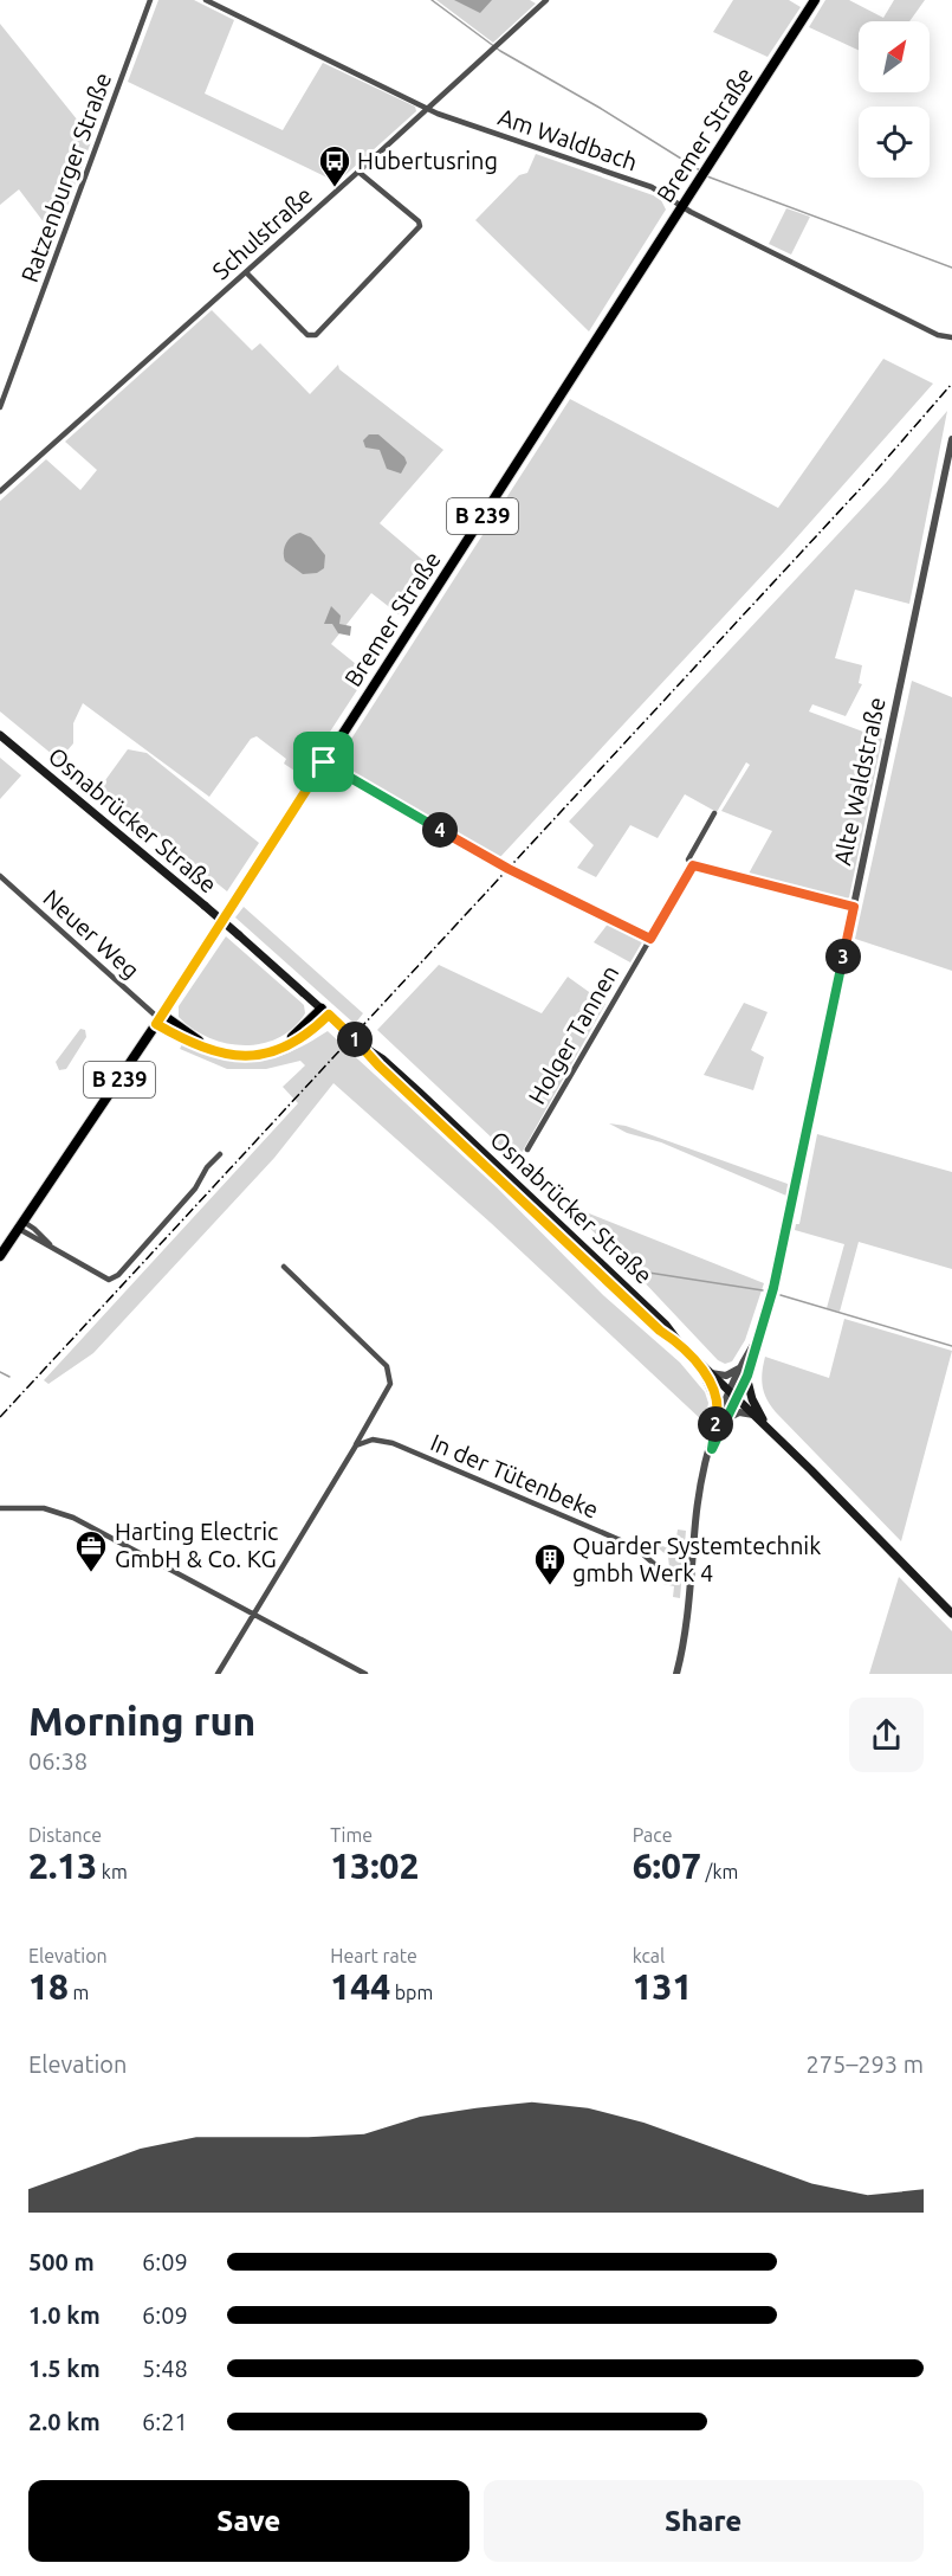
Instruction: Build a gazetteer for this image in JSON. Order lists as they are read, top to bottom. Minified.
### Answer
{"streets":{"main road":["Bremer Straße","B 239","Osnabrücker Straße"],"street":["Am Waldbach","Ratzenburger Straße","Schulstraße","Alte Waldstraße","Neuer Weg","Holger Tannen","In der Tütenbeke"]},"crossings":[["Bremer Straße","Am Waldbach"],["Bremer Straße","Neuer Weg"],["Am Waldbach","Schulstraße"],["Alte Waldstraße","Osnabrücker Straße"]],"places":{"bus stop":["Hubertusring"],"office":["Harting Electric GmbH & Co. KG"],"building":["Quarder Systemtechnik gmbh Werk 4"]},"north":"top right","page":{"pins":["4","3","1","2"],"heading":["Morning run","06:38"],"stats":[["Distance","2.13 km"],["Time","13:02"],["Pace","6:07 /km"],["Elevation","18 m"],["Heart rate","144 bpm"],["kcal","131"]],"chart":["Elevation","275–293 m"],"list":[{"name":"500 m","note":"6:09"},{"name":"1.0 km","note":"6:09"},{"name":"1.5 km","note":"5:48"},{"name":"2.0 km","note":"6:21"}],"buttons":["Save","Share"]}}
